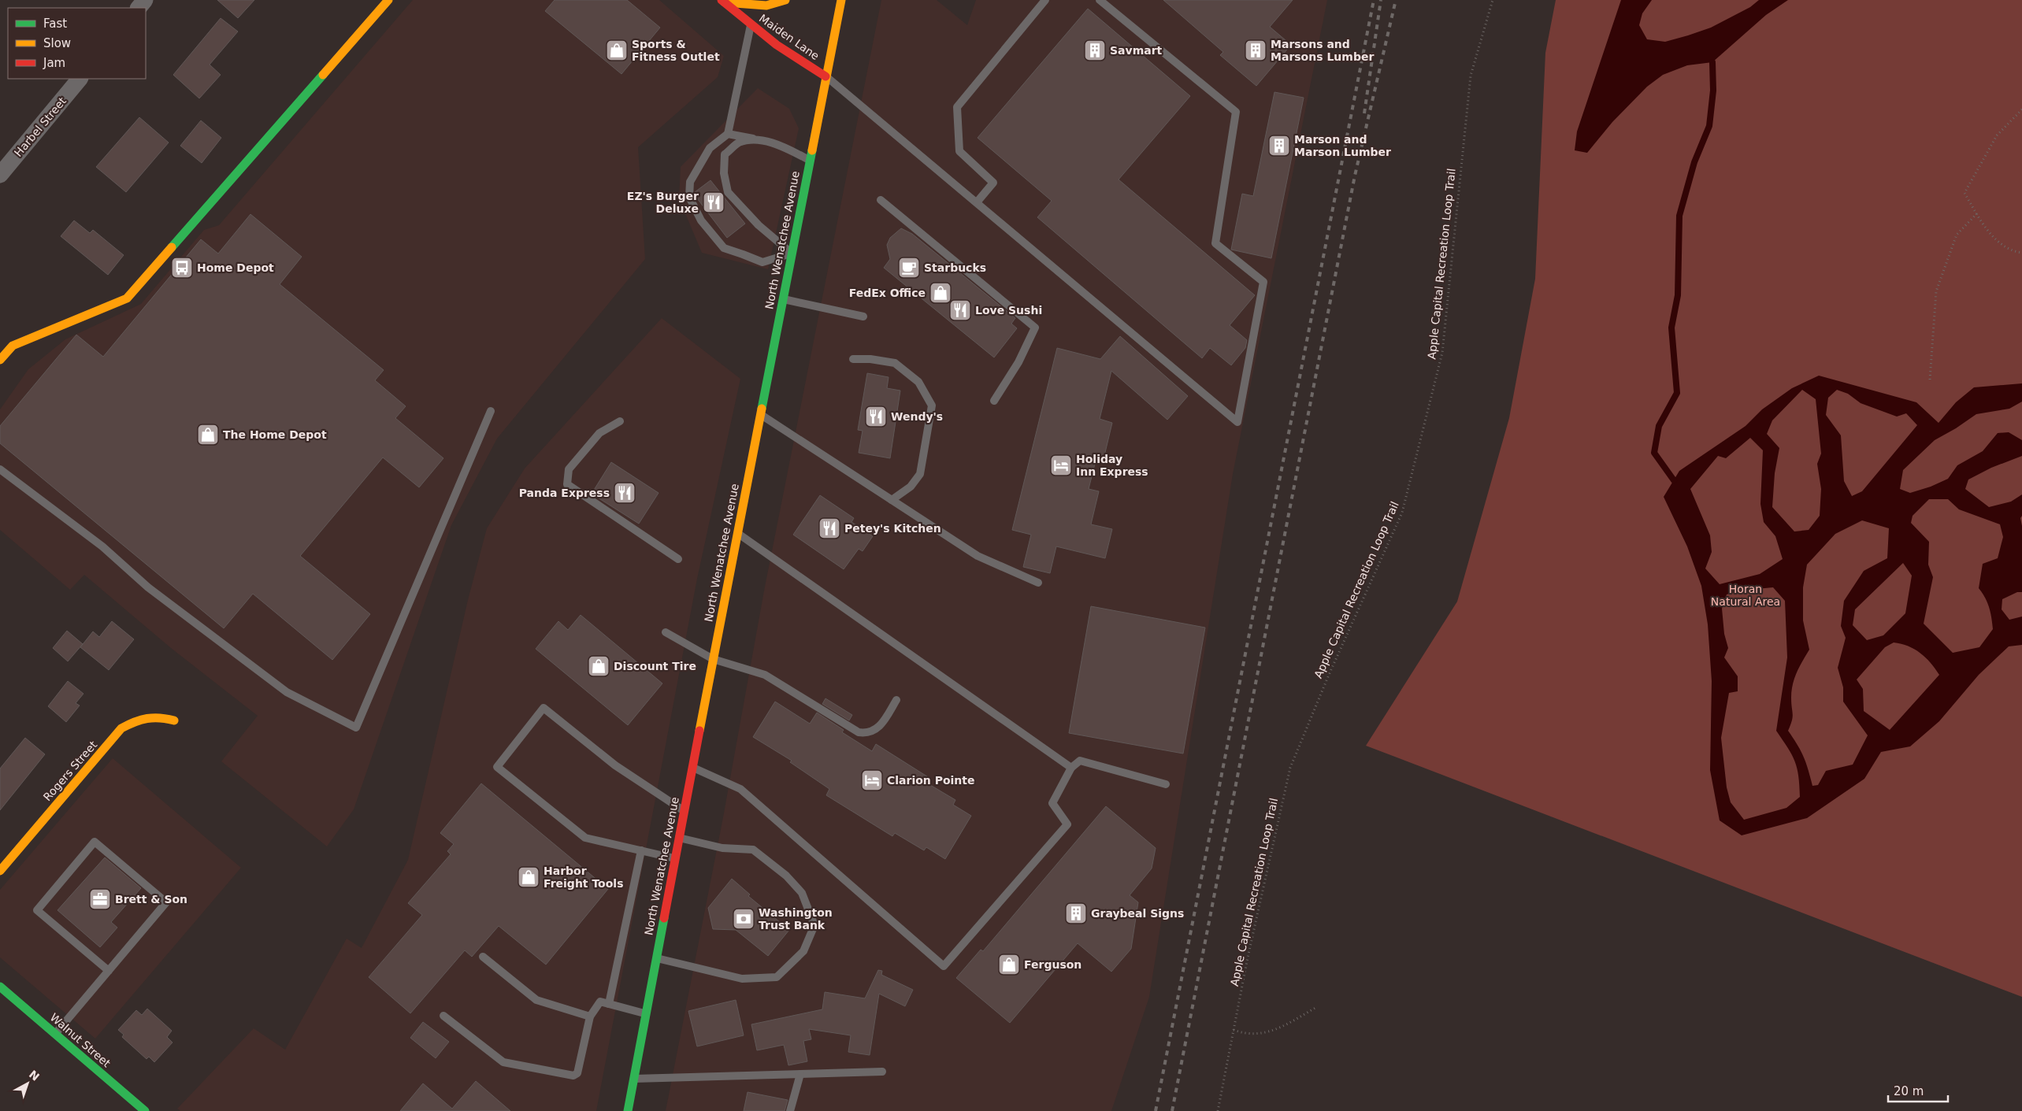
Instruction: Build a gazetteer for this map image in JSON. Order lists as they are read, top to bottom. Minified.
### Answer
{"streets":{"main road":["Maiden Lane","North Wenatchee Avenue","Rogers Street","Walnut Street"],"street":["Harbel Street"],"path":["Apple Capital Recreation Loop Trail"]},"crossings":[["Maiden Lane","North Wenatchee Avenue"]],"parks":["Horan Natural Area"],"places":{"shop":["Sports & Fitness Outlet","FedEx Office","The Home Depot","Discount Tire","Harbor Freight Tools","Ferguson"],"building":["Savmart","Marsons and Marsons Lumber","Marson and Marson Lumber","Graybeal Signs"],"restaurant":["EZ's Burger Deluxe","Love Sushi","Wendy's","Panda Express","Petey's Kitchen"],"bus stop":["Home Depot"],"cafe":["Starbucks"],"hotel":["Holiday Inn Express","Clarion Pointe"],"office":["Brett & Son"],"bank":["Washington Trust Bank"]},"legend":["Fast","Slow","Jam"],"scale_bar":"20 m","north":"top right"}
